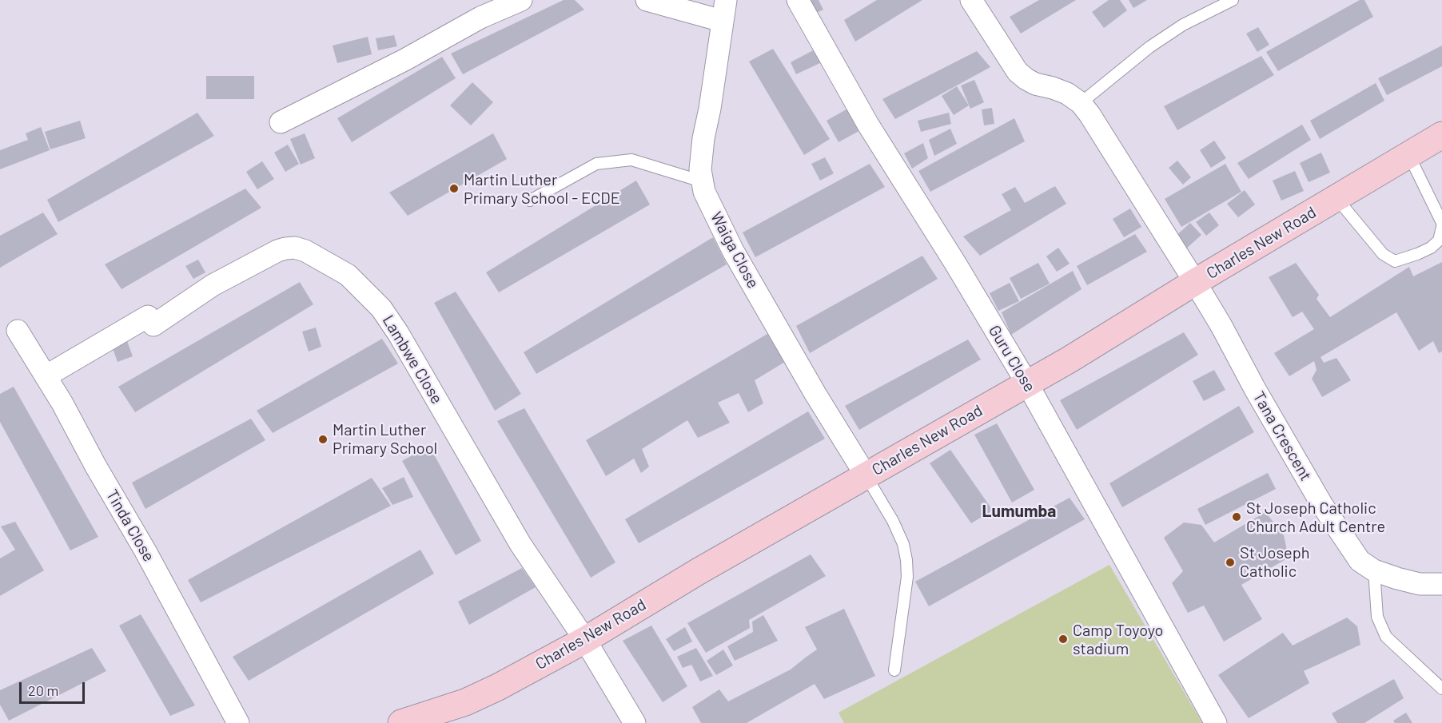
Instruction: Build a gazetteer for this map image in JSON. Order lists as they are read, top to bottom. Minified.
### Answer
{"streets":{"street":["Charles New Road","Waiga Close","Guru Close","Lambwe Close","Tana Crescent","Tinda Close"]},"crossings":[["Charles New Road","Waiga Close"],["Charles New Road","Guru Close"],["Charles New Road","Lambwe Close"],["Charles New Road","Tana Crescent"],["Lambwe Close","Tinda Close"]],"districts":["Lumumba"],"places":["Martin Luther Primary School - ECDE","Martin Luther Primary School","St Joseph Catholic Church Adult Centre","St Joseph Catholic","Camp Toyoyo stadium"],"scale_bar":"20 m"}
